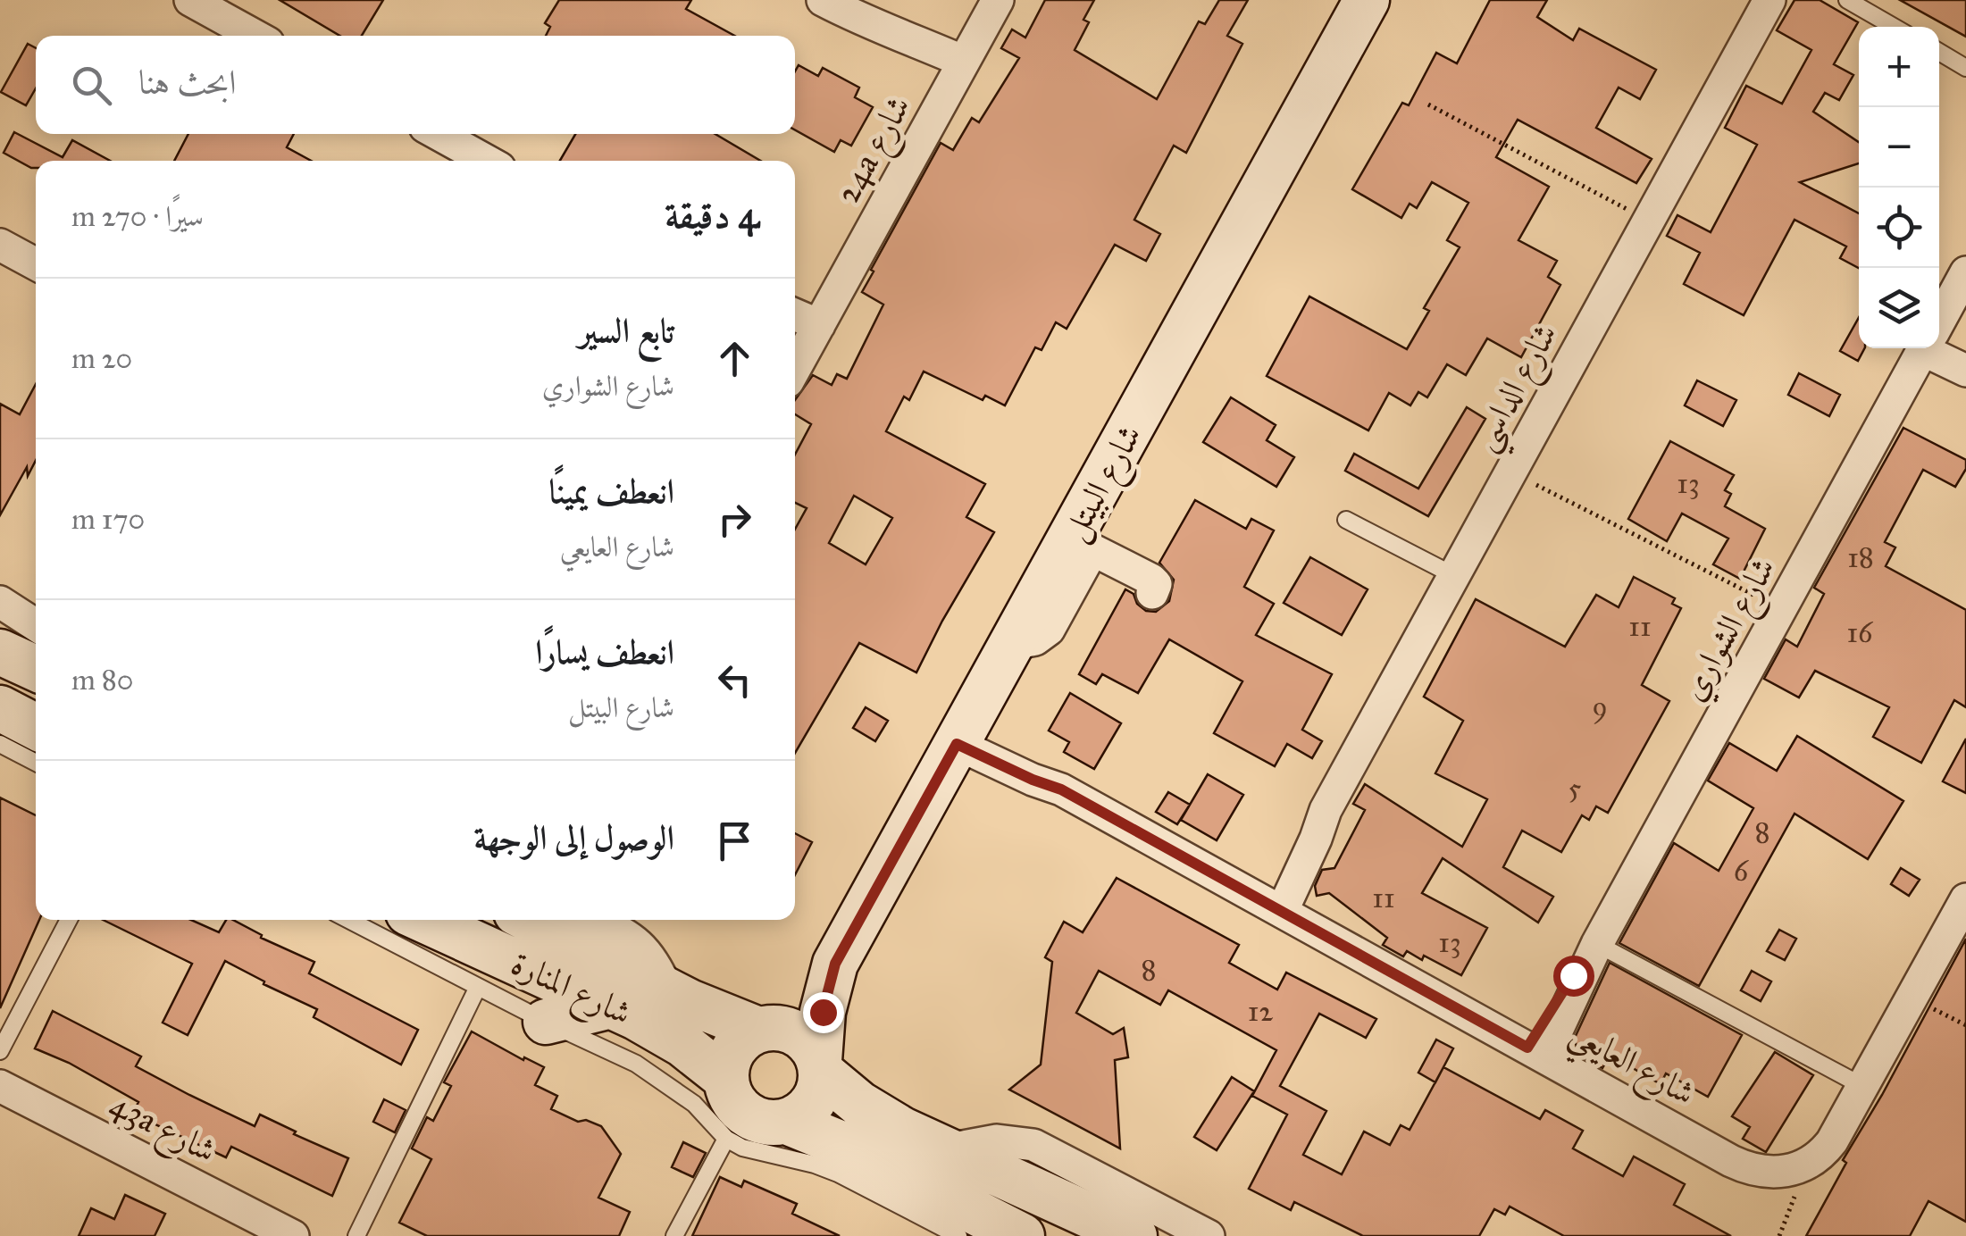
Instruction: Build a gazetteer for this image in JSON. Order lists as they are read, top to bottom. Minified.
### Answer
{"streets":{"main road":["شارع البيتل","شارع المنارة"],"street":["24a شارع","شارع الداسي","شارع الشواري","شارع العايعي","43a شارع"]},"crossings":[["شارع الداسي","شارع العايعي"],["شارع البيتل","شارع المنارة"],["شارع البيتل","شارع العايعي"],["شارع الشواري","شارع العايعي"]],"house_numbers":["13","18","11","16","9","5","8","6","11","13","8","12"],"page":{"map_buttons":["+","−"],"search":"ابحث هنا","heading":["4 دقيقة","سيرًا · 270 m"],"list":[["تابع السير","شارع الشواري","20 m"],["انعطف يمينًا","شارع العايعي","170 m"],["انعطف يسارًا","شارع البيتل","80 m"],"الوصول إلى الوجهة"]}}
